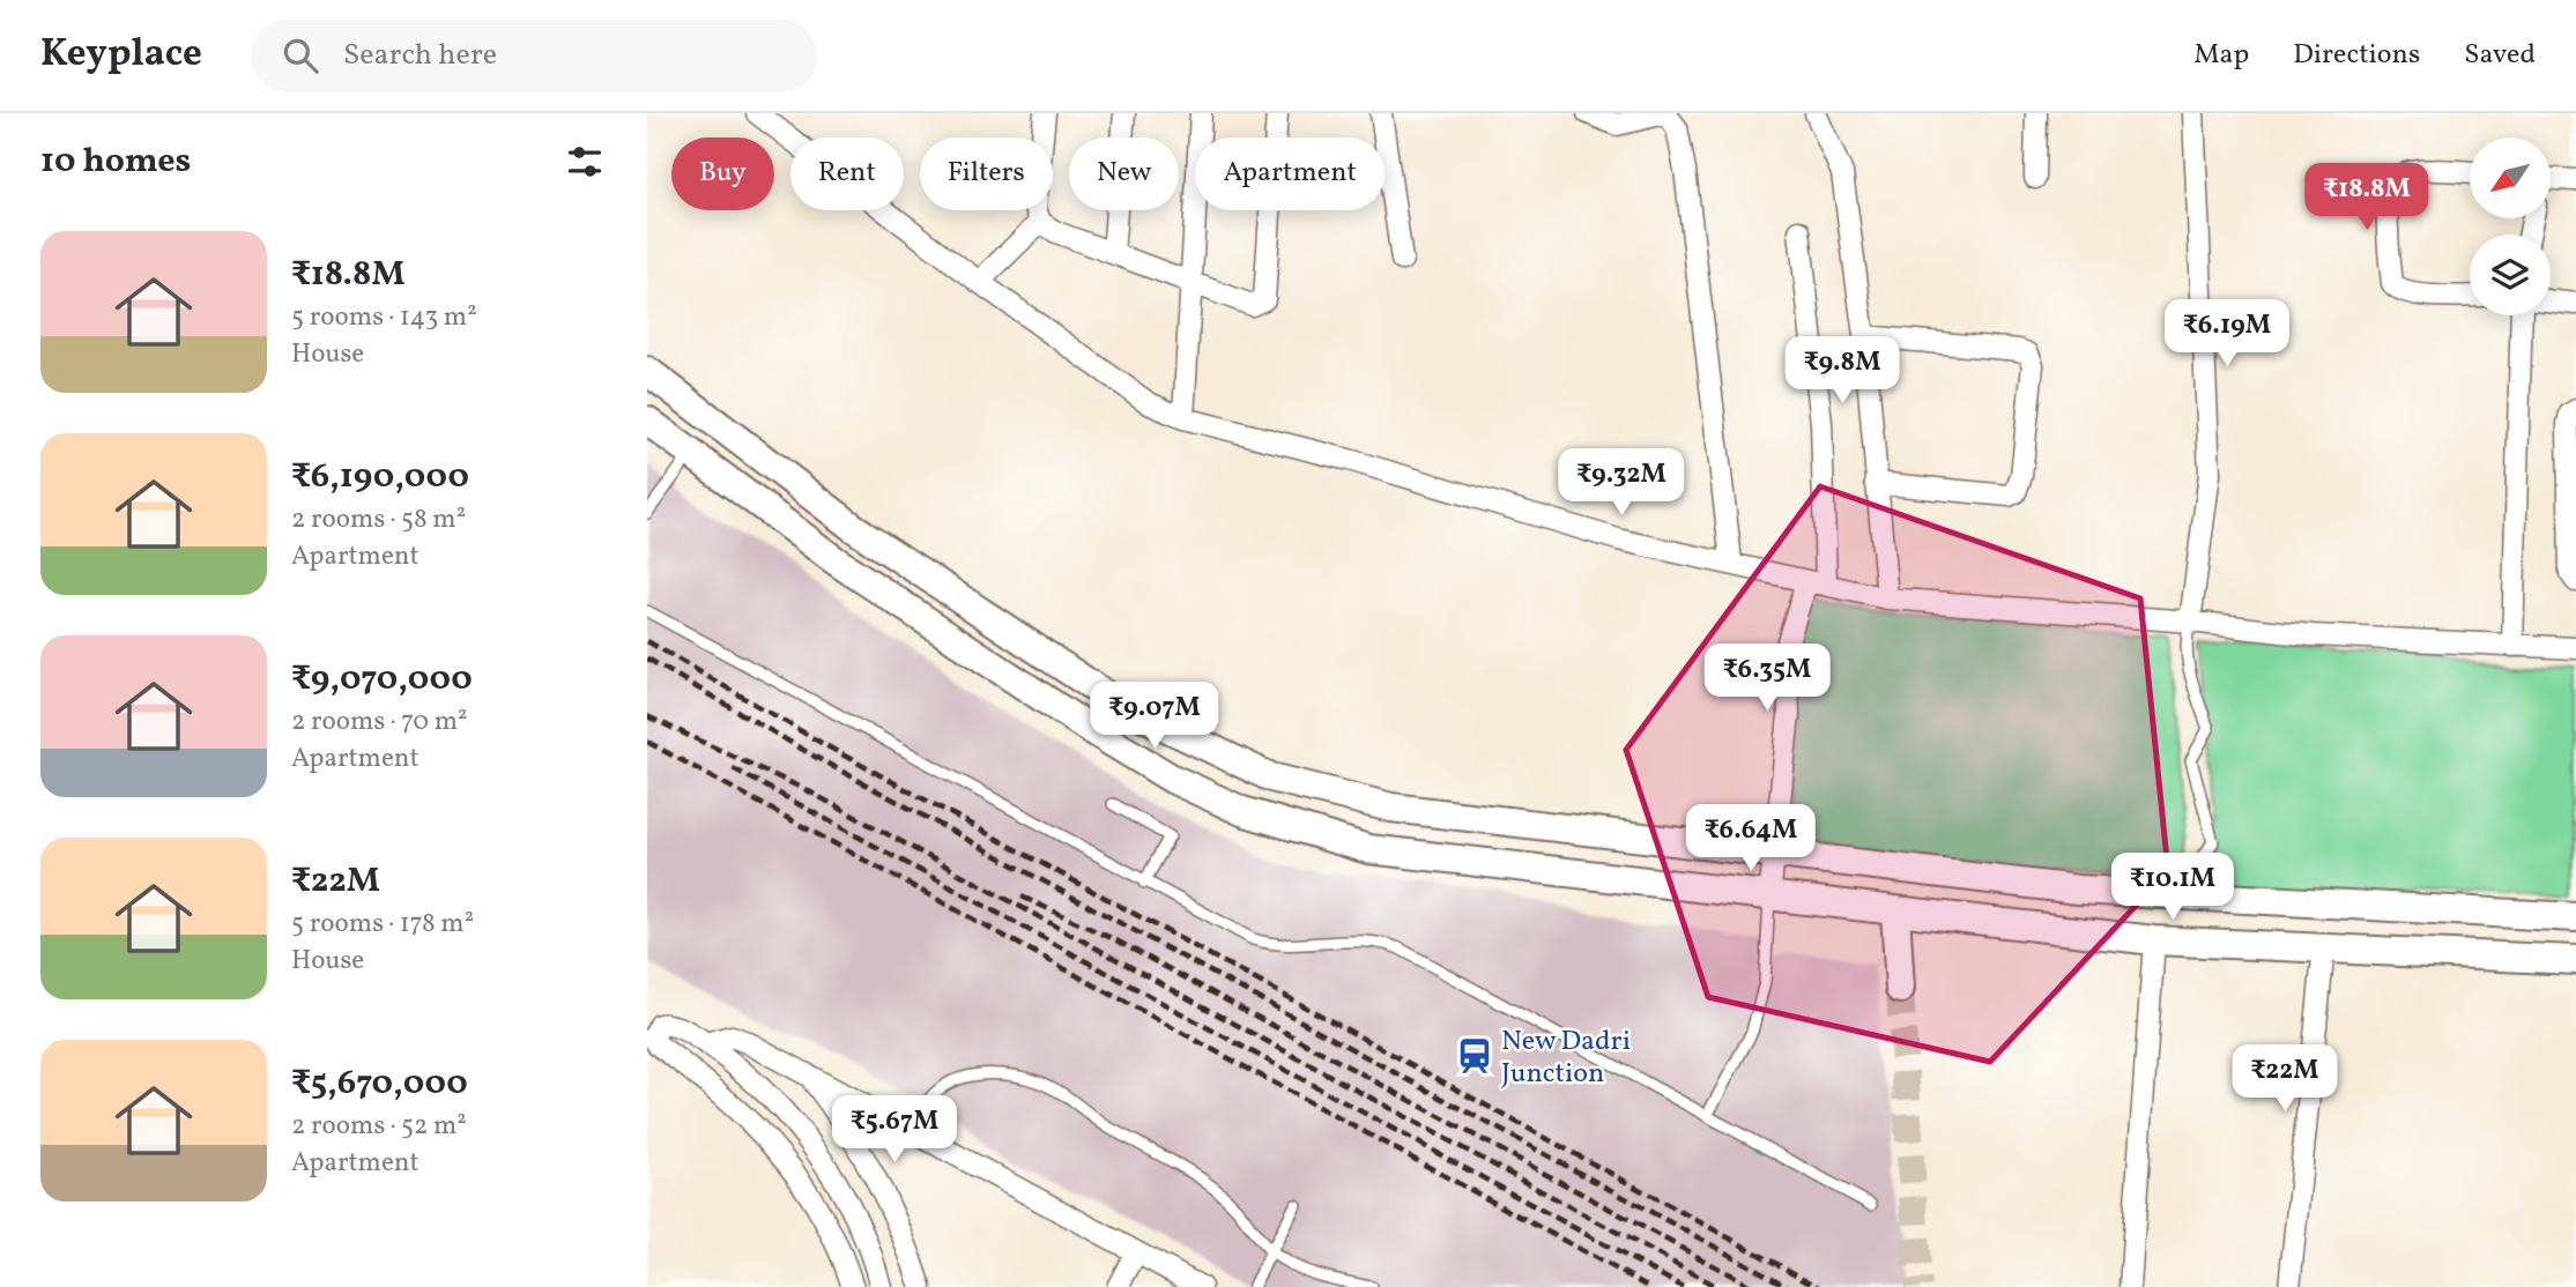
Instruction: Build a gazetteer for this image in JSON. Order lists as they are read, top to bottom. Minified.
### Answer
{"places":{"station":["New Dadri Junction"]},"north":"bottom left","page":{"header":"Keyplace","search":"Search here","nav":["Map","Directions","Saved"],"heading":"10 homes","chip":["Buy","Rent","Filters","New","Apartment"],"price":["₹18.8M","₹6.19M","₹9.8M","₹9.32M","₹6.35M","₹9.07M","₹6.64M","₹10.1M","₹22M","₹5.67M"],"list":[{"name":"₹18.8M","note":"5 rooms · 143 m² · House"},{"name":"₹6,190,000","note":"2 rooms · 58 m² · Apartment"},{"name":"₹9,070,000","note":"2 rooms · 70 m² · Apartment"},{"name":"₹22M","note":"5 rooms · 178 m² · House"},{"name":"₹5,670,000","note":"2 rooms · 52 m² · Apartment"}]}}
